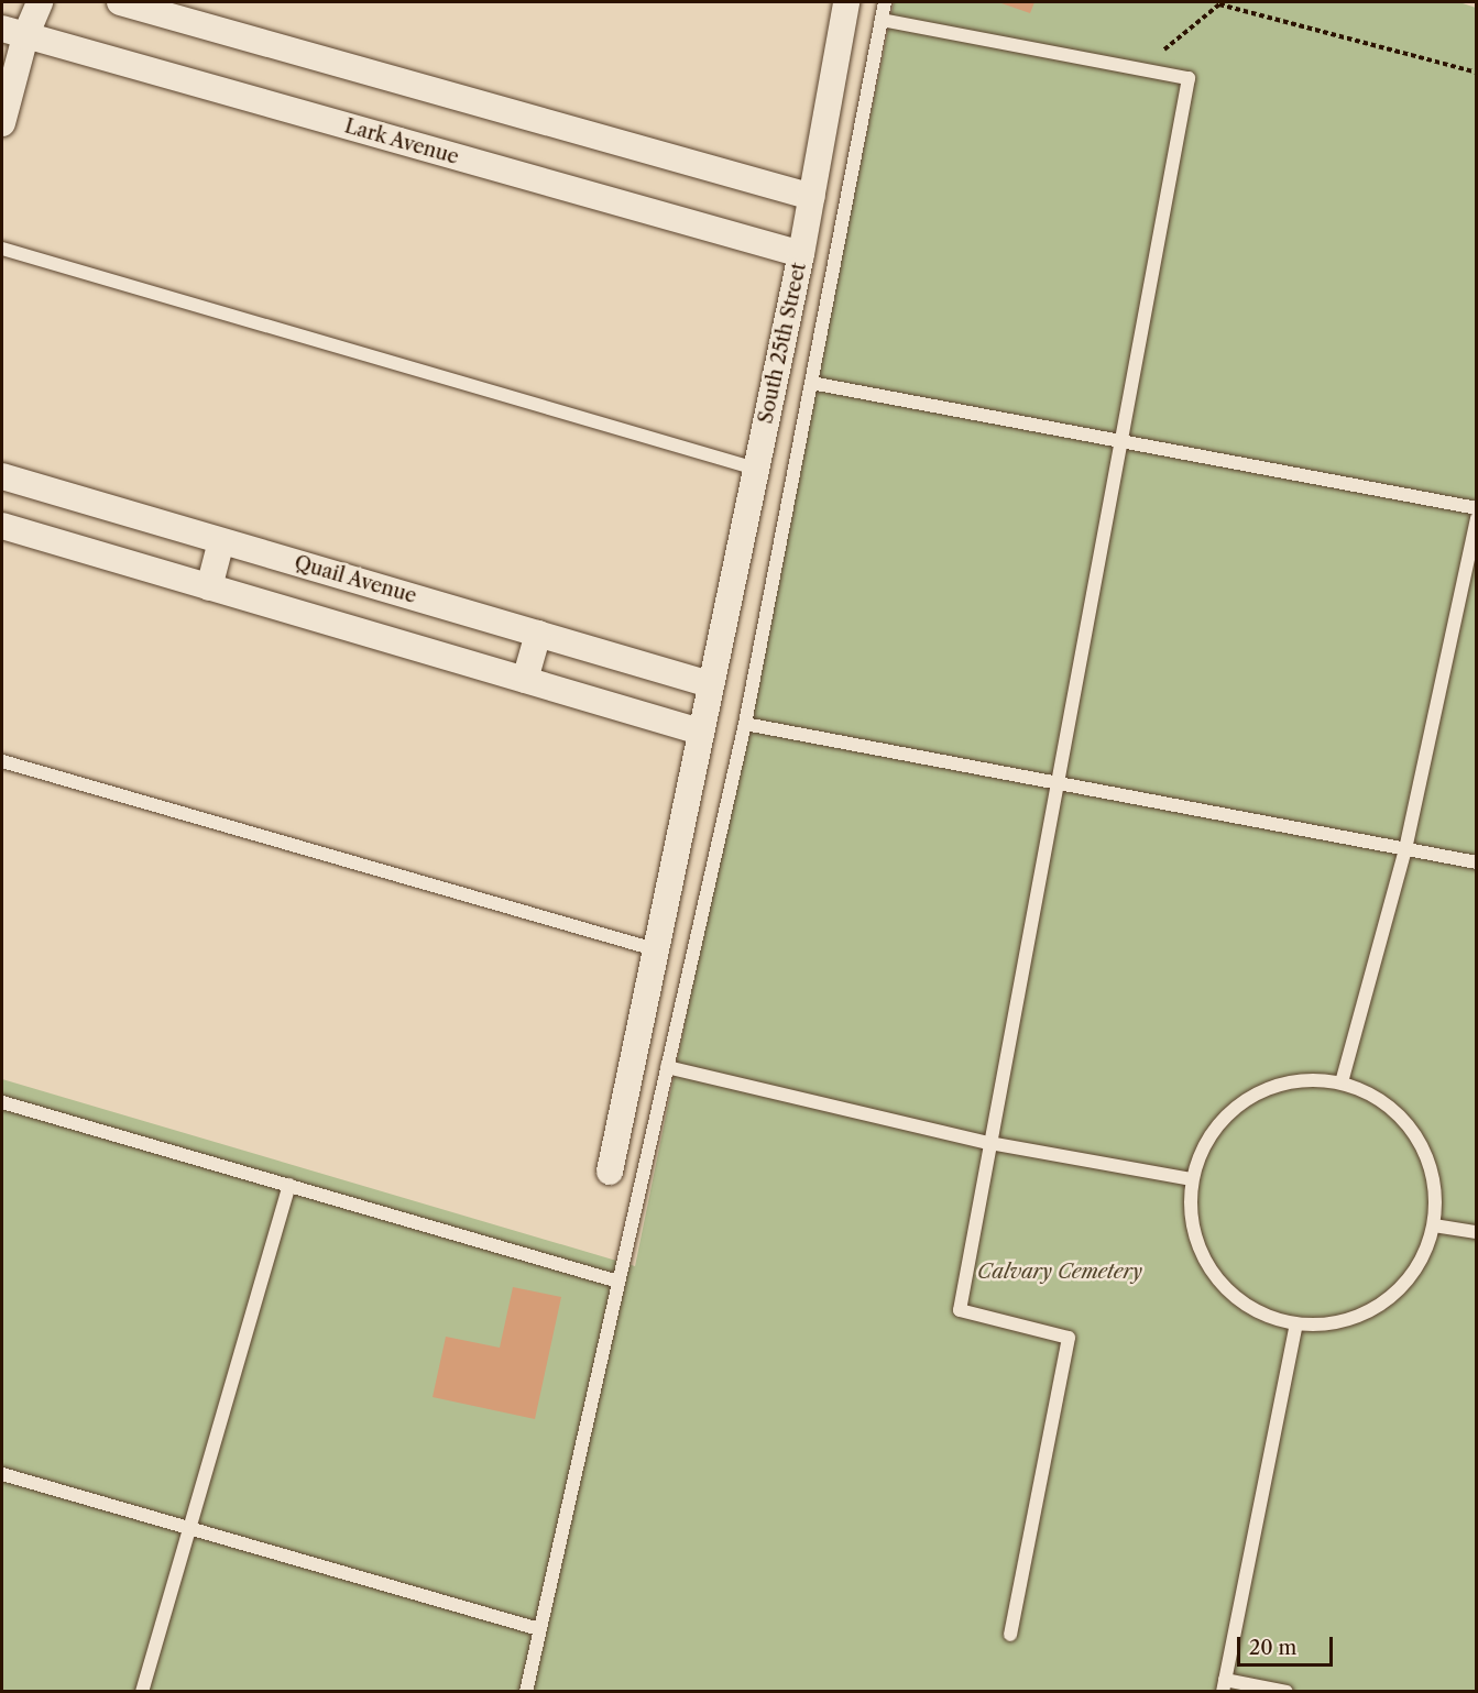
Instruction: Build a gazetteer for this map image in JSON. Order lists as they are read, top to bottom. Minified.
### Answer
{"streets":{"street":["Lark Avenue","South 25th Street","Quail Avenue"]},"crossings":[["Lark Avenue","South 25th Street"],["South 25th Street","Quail Avenue"]],"parks":["Calvary Cemetery"],"scale_bar":"20 m"}
